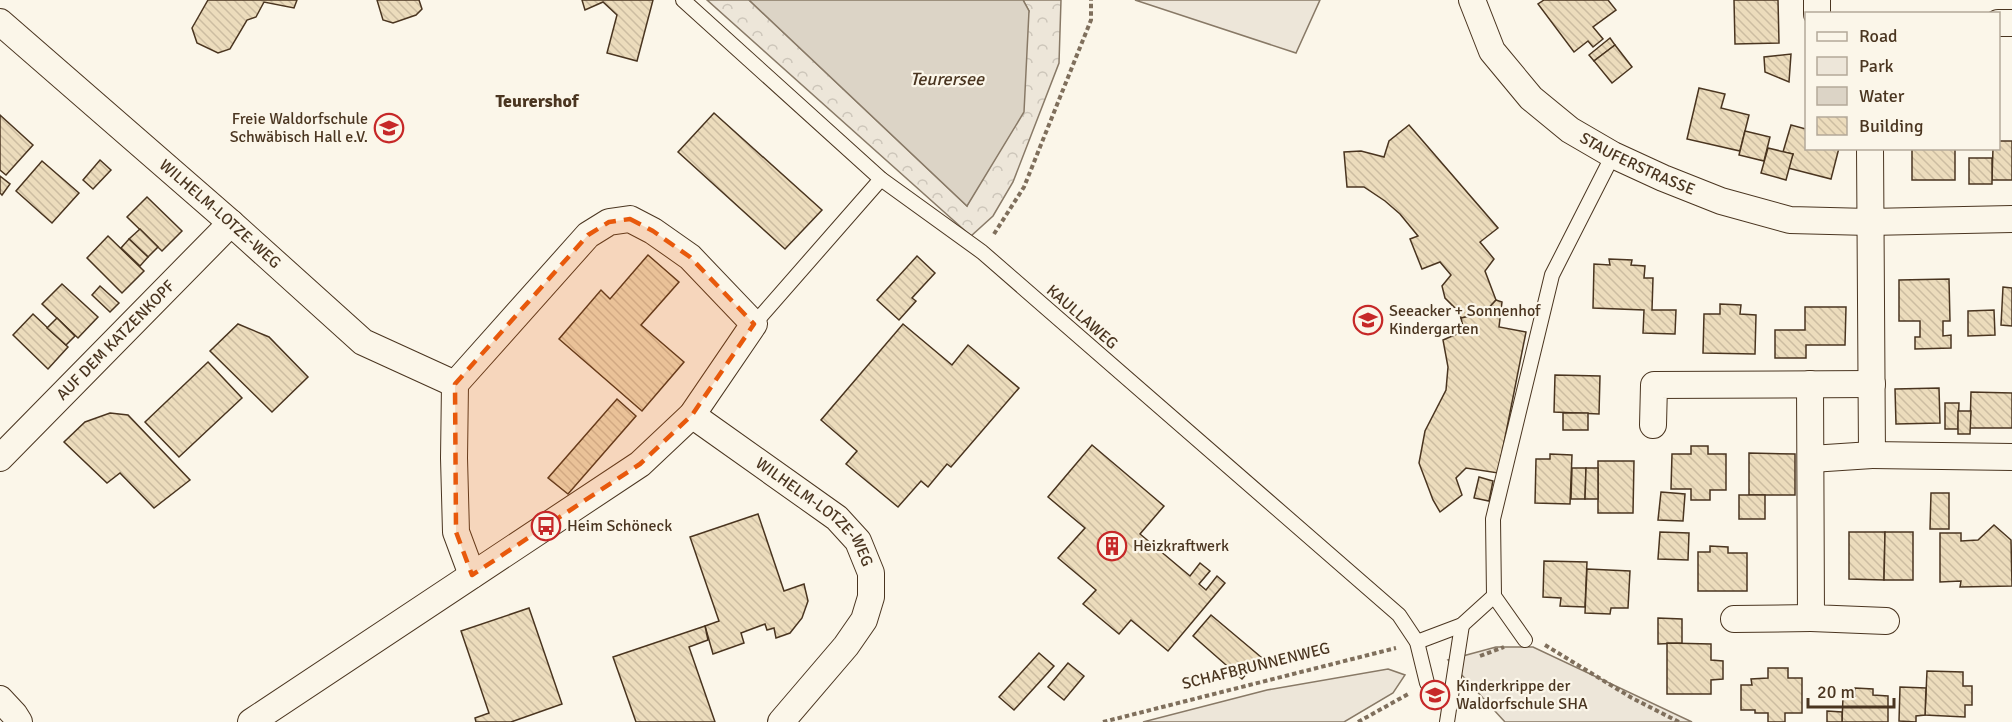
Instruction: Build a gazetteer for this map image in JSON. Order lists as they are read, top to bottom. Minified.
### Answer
{"streets":{"street":["STAUFERSTRASSE","WILHELM-LOTZE-WEG","AUF DEM KATZENKOPF"],"lane":["KAULLAWEG"],"path":["SCHAFBRUNNENWEG"]},"crossings":[["WILHELM-LOTZE-WEG","AUF DEM KATZENKOPF"],["KAULLAWEG","SCHAFBRUNNENWEG"]],"districts":["Teurershof"],"water":["Teurersee"],"places":{"school or university":["Freie Waldorfschule Schwäbisch Hall e.V.","Seeacker + Sonnenhof Kindergarten","Kinderkrippe der Waldorfschule SHA"],"bus stop":["Heim Schöneck"],"building":["Heizkraftwerk"]},"legend":["Road","Park","Water","Building"],"scale_bar":"20 m"}
